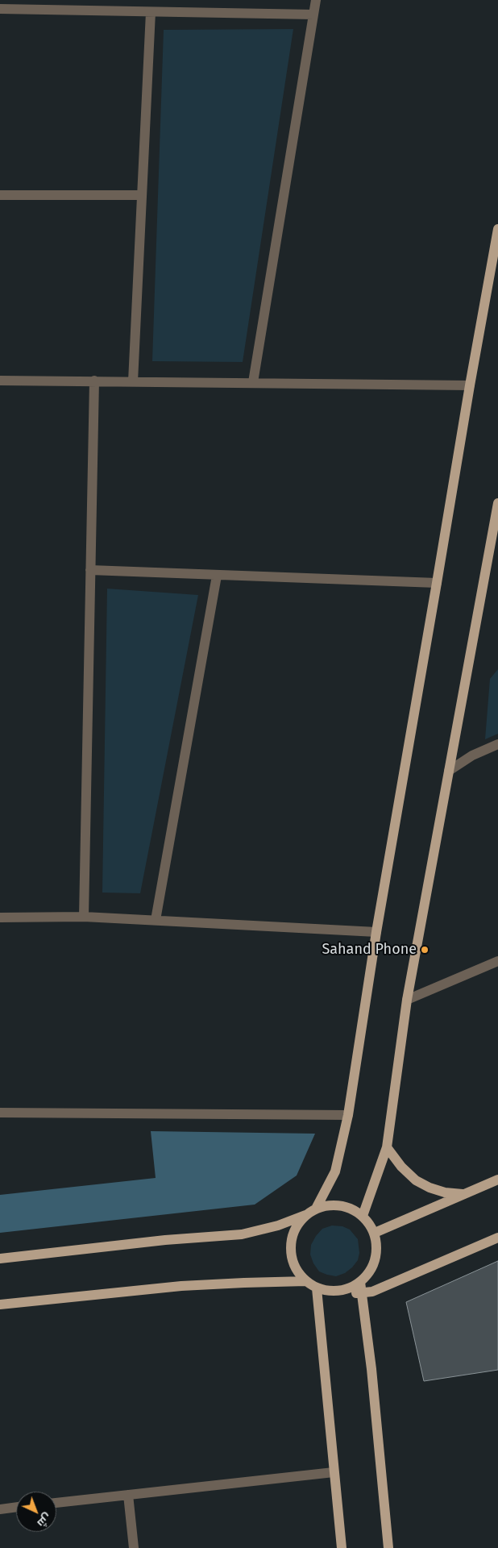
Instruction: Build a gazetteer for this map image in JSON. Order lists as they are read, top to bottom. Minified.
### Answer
{"places":["Sahand Phone"],"north":"bottom right"}
